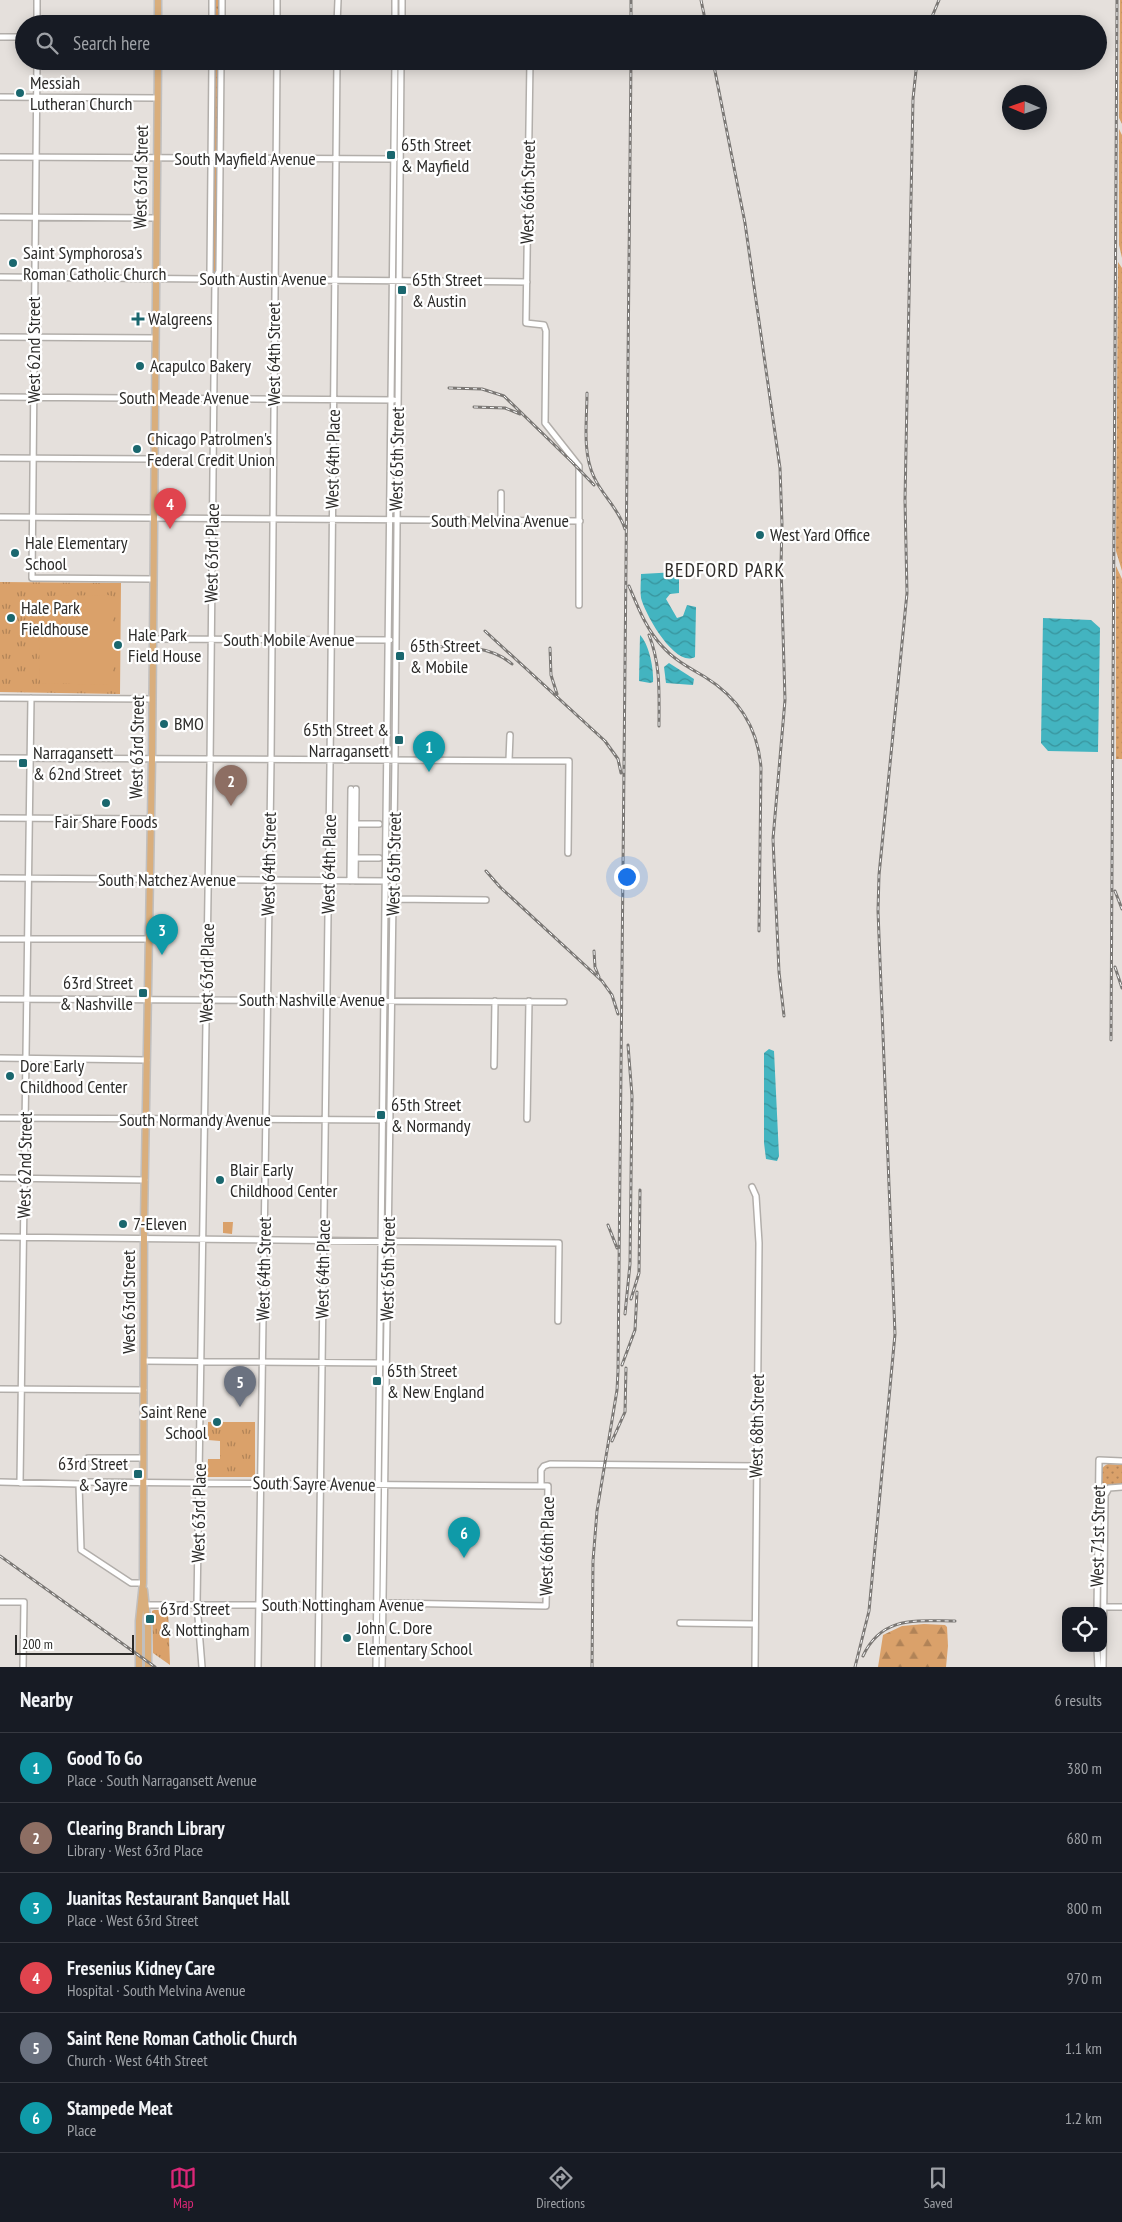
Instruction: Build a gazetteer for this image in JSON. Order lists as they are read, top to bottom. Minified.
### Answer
{"streets":{"main road":["West 63rd Street"],"street":["South Mayfield Avenue","West 66th Street","South Austin Avenue","West 62nd Street","West 64th Street","South Meade Avenue","West 64th Place","West 65th Street","South Melvina Avenue","West 63rd Place","South Mobile Avenue","South Natchez Avenue","South Nashville Avenue","South Normandy Avenue","West 68th Street","South Sayre Avenue","West 71st Street","West 66th Place","South Nottingham Avenue"]},"crossings":[["South Mayfield Avenue","West 63rd Street"],["South Mayfield Avenue","West 62nd Street"],["South Mayfield Avenue","West 64th Street"],["South Mayfield Avenue","West 64th Place"],["South Mayfield Avenue","West 65th Street"],["South Mayfield Avenue","West 63rd Place"],["West 63rd Street","South Austin Avenue"],["West 63rd Street","West 62nd Street"],["West 63rd Street","South Meade Avenue"],["West 63rd Street","South Melvina Avenue"],["West 63rd Street","South Mobile Avenue"],["West 63rd Street","South Natchez Avenue"],["West 63rd Street","South Nashville Avenue"],["West 63rd Street","South Normandy Avenue"],["West 63rd Street","South Sayre Avenue"],["West 63rd Street","South Nottingham Avenue"],["West 66th Street","South Austin Avenue"],["West 66th Street","South Melvina Avenue"],["South Austin Avenue","West 62nd Street"],["South Austin Avenue","West 64th Street"],["South Austin Avenue","West 64th Place"],["South Austin Avenue","West 65th Street"],["South Austin Avenue","West 63rd Place"],["West 62nd Street","South Meade Avenue"],["West 62nd Street","South Melvina Avenue"],["West 62nd Street","South Natchez Avenue"],["West 62nd Street","South Nashville Avenue"],["West 62nd Street","South Normandy Avenue"],["West 64th Street","South Meade Avenue"],["West 64th Street","South Melvina Avenue"],["West 64th Street","South Mobile Avenue"],["West 64th Street","South Natchez Avenue"],["West 64th Street","South Nashville Avenue"],["West 64th Street","South Normandy Avenue"],["West 64th Street","South Sayre Avenue"],["West 64th Street","South Nottingham Avenue"],["South Meade Avenue","West 64th Place"],["South Meade Avenue","West 65th Street"],["South Meade Avenue","West 63rd Place"],["West 64th Place","South Melvina Avenue"],["West 64th Place","South Mobile Avenue"],["West 64th Place","South Natchez Avenue"],["West 64th Place","South Nashville Avenue"],["West 64th Place","South Normandy Avenue"],["West 64th Place","South Sayre Avenue"],["West 64th Place","South Nottingham Avenue"],["West 65th Street","South Melvina Avenue"],["West 65th Street","South Mobile Avenue"],["West 65th Street","South Natchez Avenue"],["West 65th Street","South Nashville Avenue"],["West 65th Street","South Normandy Avenue"],["West 65th Street","South Sayre Avenue"],["West 65th Street","South Nottingham Avenue"],["South Melvina Avenue","West 63rd Place"],["West 63rd Place","South Mobile Avenue"],["West 63rd Place","South Natchez Avenue"],["West 63rd Place","South Nashville Avenue"],["West 63rd Place","South Normandy Avenue"],["West 63rd Place","South Sayre Avenue"],["West 63rd Place","South Nottingham Avenue"],["South Sayre Avenue","West 66th Place"],["West 66th Place","South Nottingham Avenue"]],"districts":["BEDFORD PARK"],"places":{"other":["Messiah Lutheran Church","Saint Symphorosa's Roman Catholic Church","Acapulco Bakery","Chicago Patrolmen's Federal Credit Union","West Yard Office","Hale Elementary School","Hale Park Fieldhouse","Hale Park Field House","BMO","Fair Share Foods","Dore Early Childhood Center","Blair Early Childhood Center","7-Eleven","Saint Rene School","John C. Dore Elementary School"],"transit":["65th Street & Mayfield","65th Street & Austin","65th Street & Mobile","65th Street & Narragansett","Narragansett & 62nd Street","63rd Street & Nashville","65th Street & Normandy","65th Street & New England","63rd Street & Sayre","63rd Street & Nottingham"],"health":["Walgreens"]},"scale_bar":"200 m","north":"left","page":{"search":"Search here","pins":["4","1","2","3","5","6"],"scale":"200 m","heading":["Nearby","6 results"],"list":[{"mark":"1","name":"Good To Go","note":"Place · South Narragansett Avenue","value":"380 m"},{"mark":"2","name":"Clearing Branch Library","note":"Library · West 63rd Place","value":"680 m"},{"mark":"3","name":"Juanitas Restaurant Banquet Hall","note":"Place · West 63rd Street","value":"800 m"},{"mark":"4","name":"Fresenius Kidney Care","note":"Hospital · South Melvina Avenue","value":"970 m"},{"mark":"5","name":"Saint Rene Roman Catholic Church","note":"Church · West 64th Street","value":"1.1 km"},{"mark":"6","name":"Stampede Meat","note":"Place","value":"1.2 km"}],"nav":["Map","Directions","Saved"]}}
